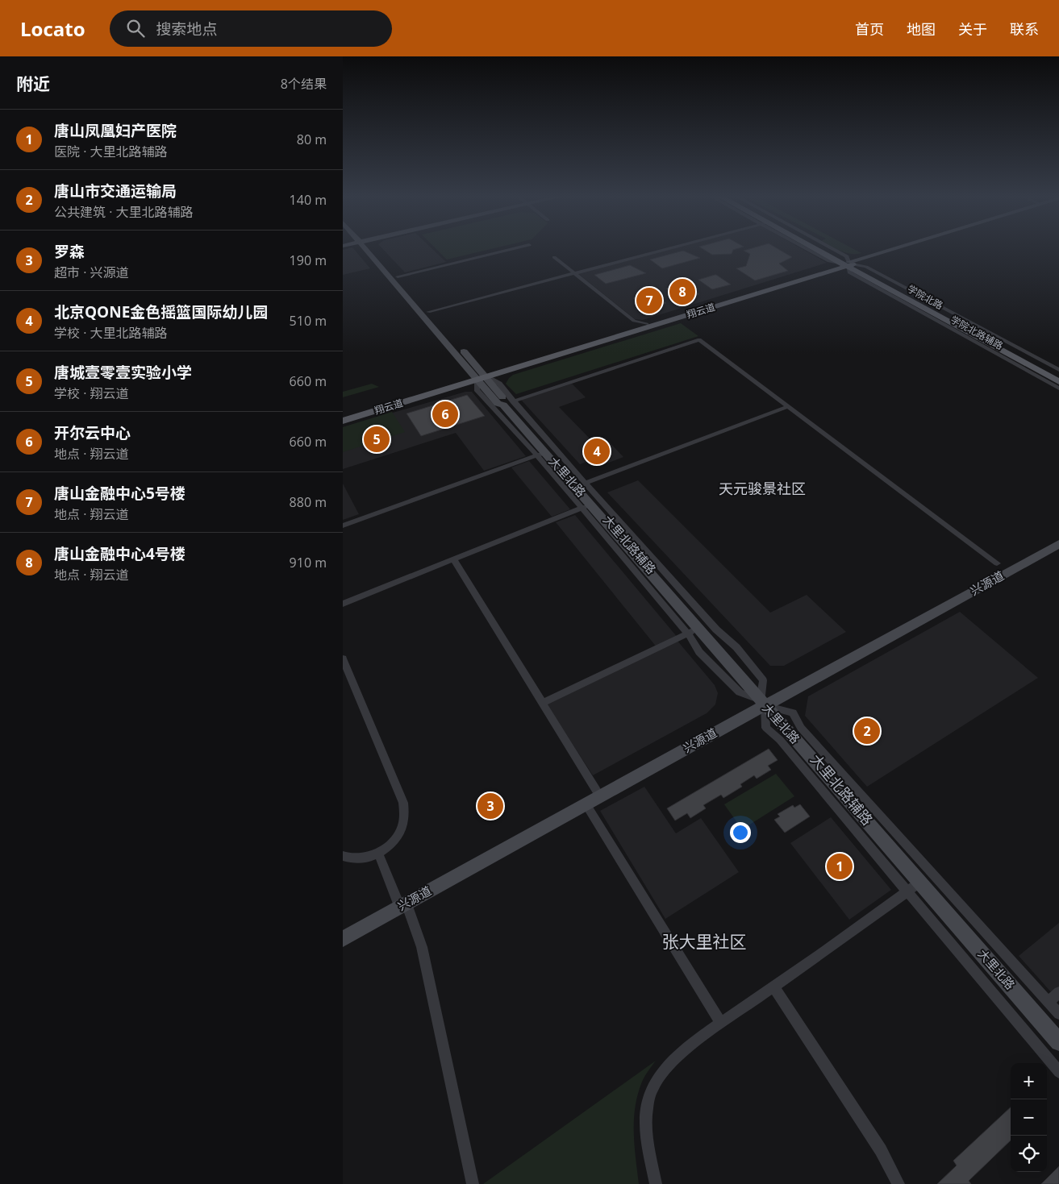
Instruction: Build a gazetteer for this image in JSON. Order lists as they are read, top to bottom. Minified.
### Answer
{"streets":{"main road":["学院北路","翔云道","大里北路","兴源道"],"street":["大里北路辅路"]},"crossings":[["学院北路","翔云道"],["翔云道","大里北路"],["翔云道","大里北路辅路"],["大里北路","大里北路辅路"],["大里北路","兴源道"],["大里北路辅路","兴源道"]],"districts":["天元骏景社区","张大里社区"],"page":{"header":"Locato","search":"搜索地点","nav":["首页","地图","关于","联系"],"heading":["附近","8个结果"],"list":[{"mark":"1","name":"唐山凤凰妇产医院","note":"医院 · 大里北路辅路","value":"80 m"},{"mark":"2","name":"唐山市交通运输局","note":"公共建筑 · 大里北路辅路","value":"140 m"},{"mark":"3","name":"罗森","note":"超市 · 兴源道","value":"190 m"},{"mark":"4","name":"北京QONE金色摇篮国际幼儿园","note":"学校 · 大里北路辅路","value":"510 m"},{"mark":"5","name":"唐城壹零壹实验小学","note":"学校 · 翔云道","value":"660 m"},{"mark":"6","name":"开尔云中心","note":"地点 · 翔云道","value":"660 m"},{"mark":"7","name":"唐山金融中心5号楼","note":"地点 · 翔云道","value":"880 m"},{"mark":"8","name":"唐山金融中心4号楼","note":"地点 · 翔云道","value":"910 m"}],"pins":["8","7","6","5","4","2","3","1"],"map_buttons":["+","−"]}}
